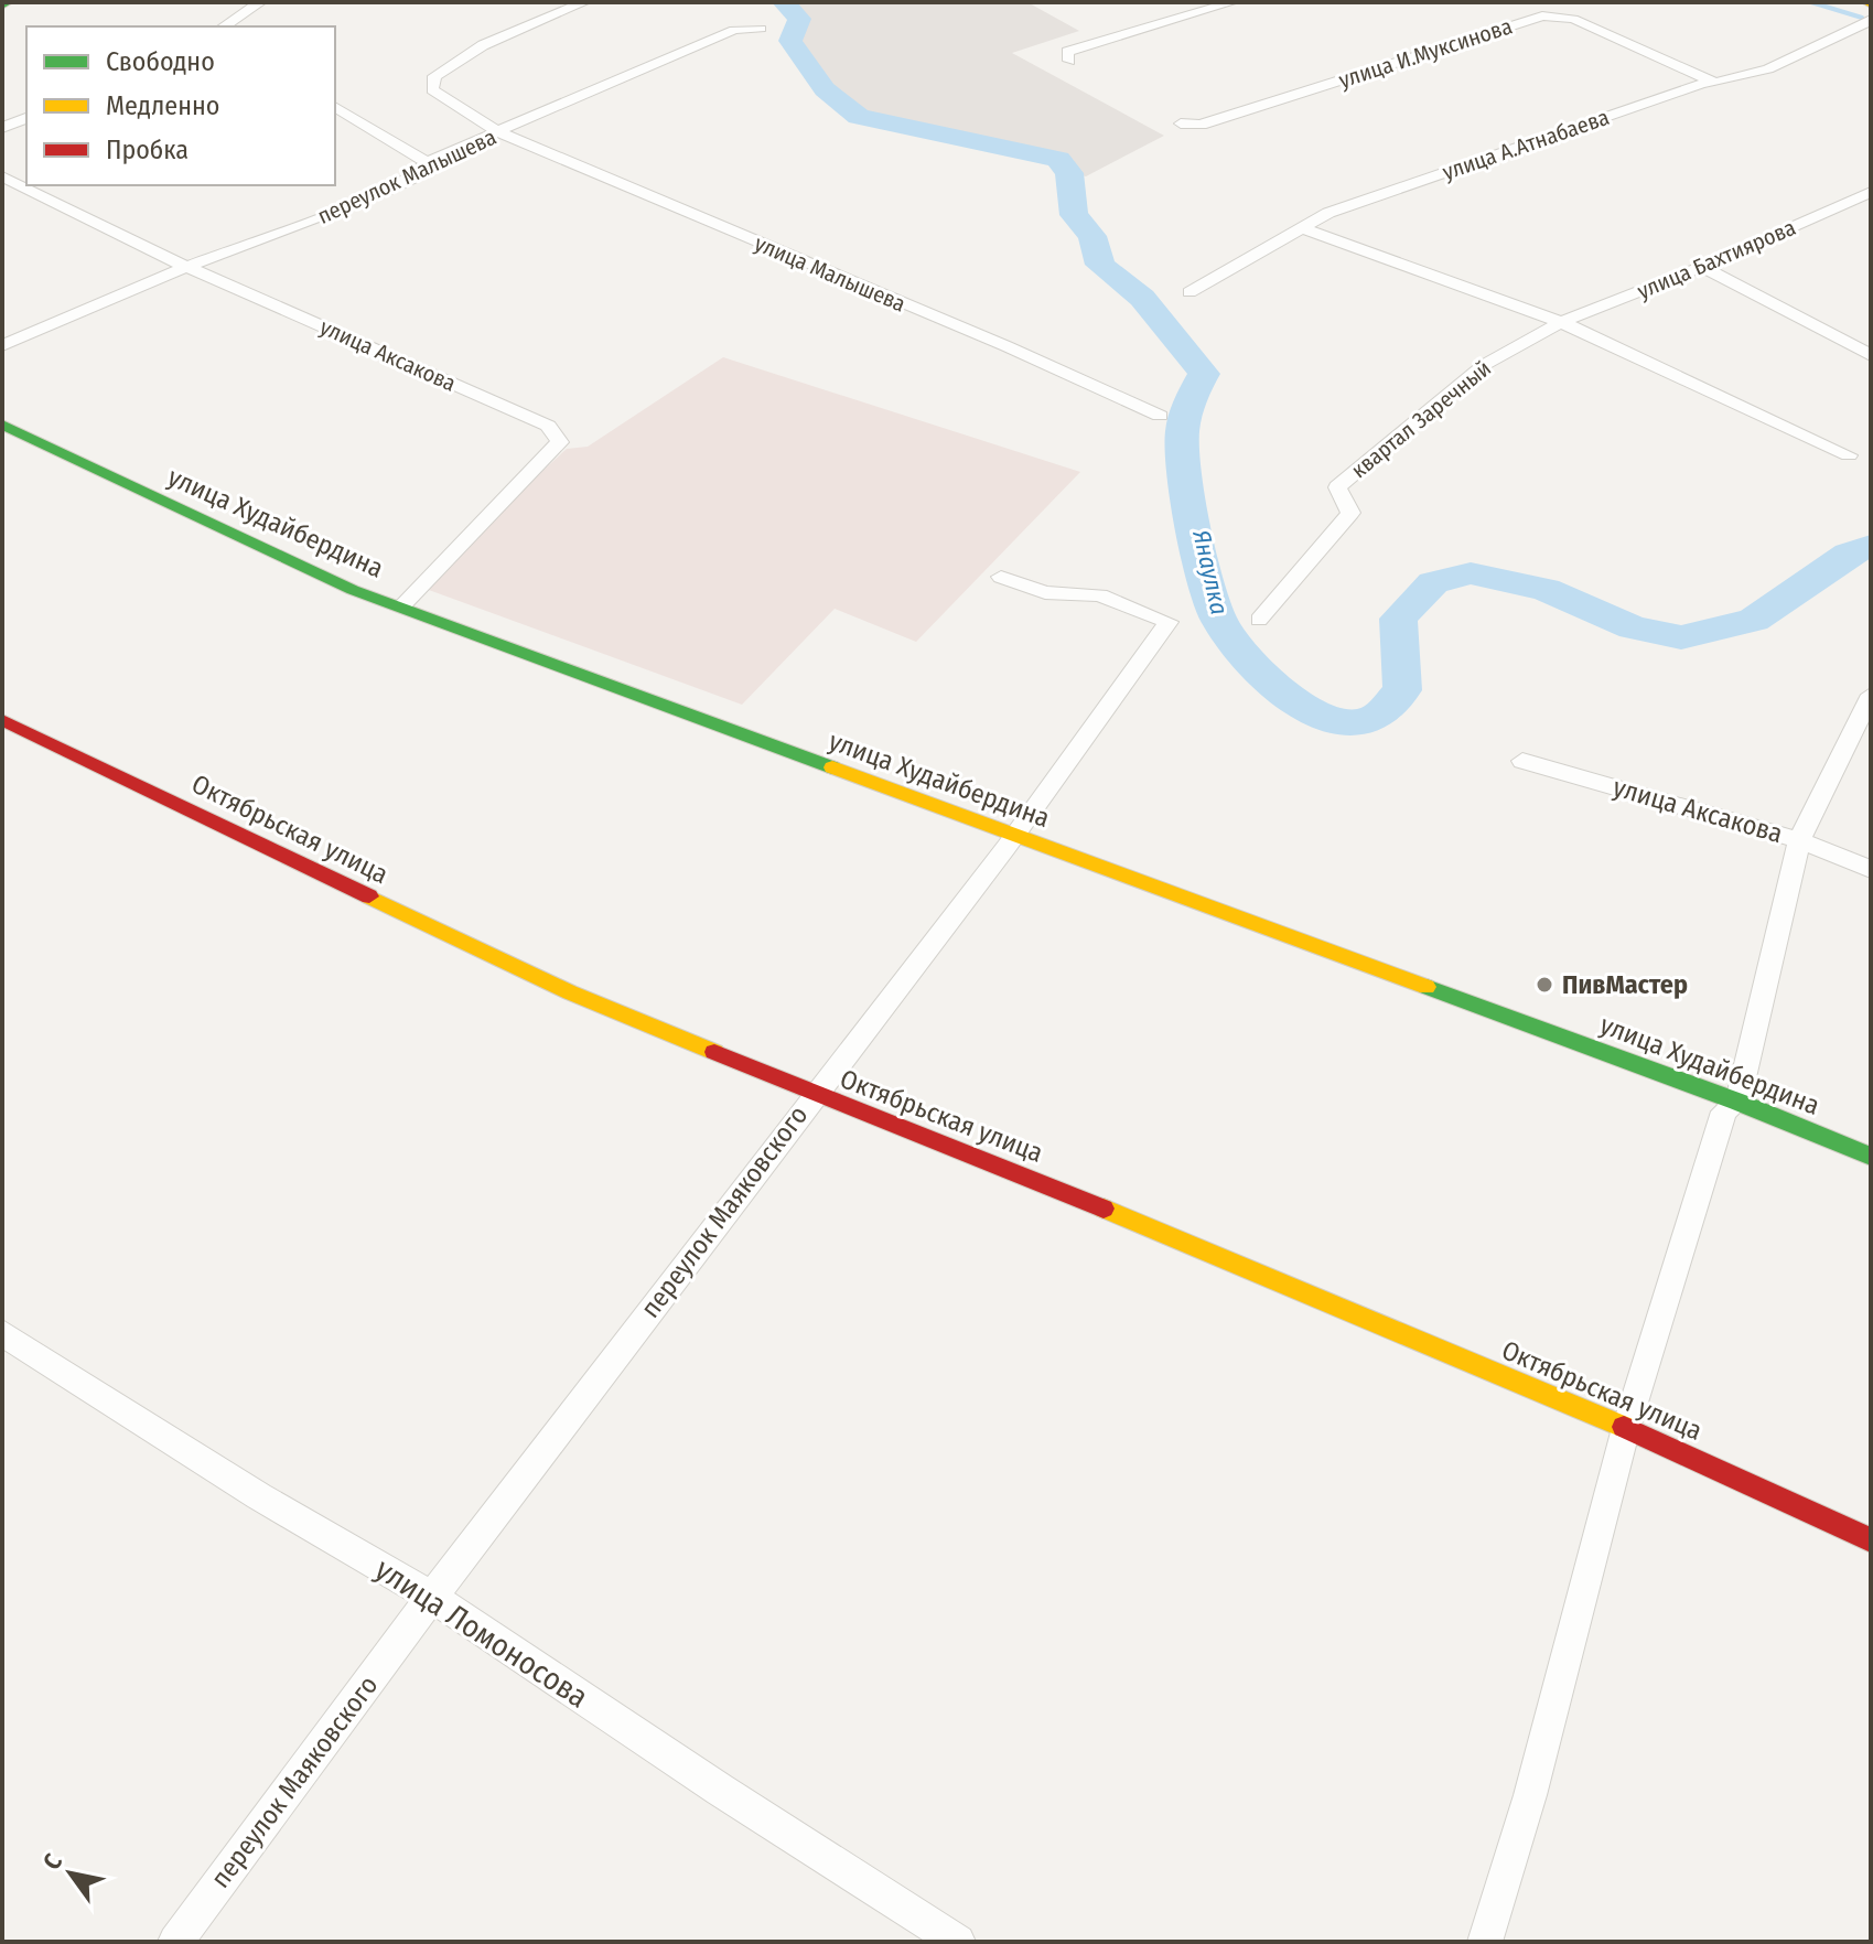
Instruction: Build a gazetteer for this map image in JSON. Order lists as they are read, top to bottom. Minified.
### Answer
{"streets":{"street":["улица И.Муксинова","улица А.Атнабаева","переулок Малышева","улица Бахтиярова","улица Малышева","улица Аксакова","квартал Заречный","улица Худайбердина","Октябрьская улица","переулок Маяковского","улица Ломоносова"]},"crossings":[["улица И.Муксинова","улица А.Атнабаева"],["переулок Малышева","улица Малышева"],["переулок Малышева","улица Аксакова"],["улица Бахтиярова","квартал Заречный"],["улица Аксакова","улица Худайбердина"],["улица Худайбердина","переулок Маяковского"],["Октябрьская улица","переулок Маяковского"],["переулок Маяковского","улица Ломоносова"]],"water":["Янаулка"],"places":["ПивМастер"],"legend":["Свободно","Медленно","Пробка"],"north":"top left"}
